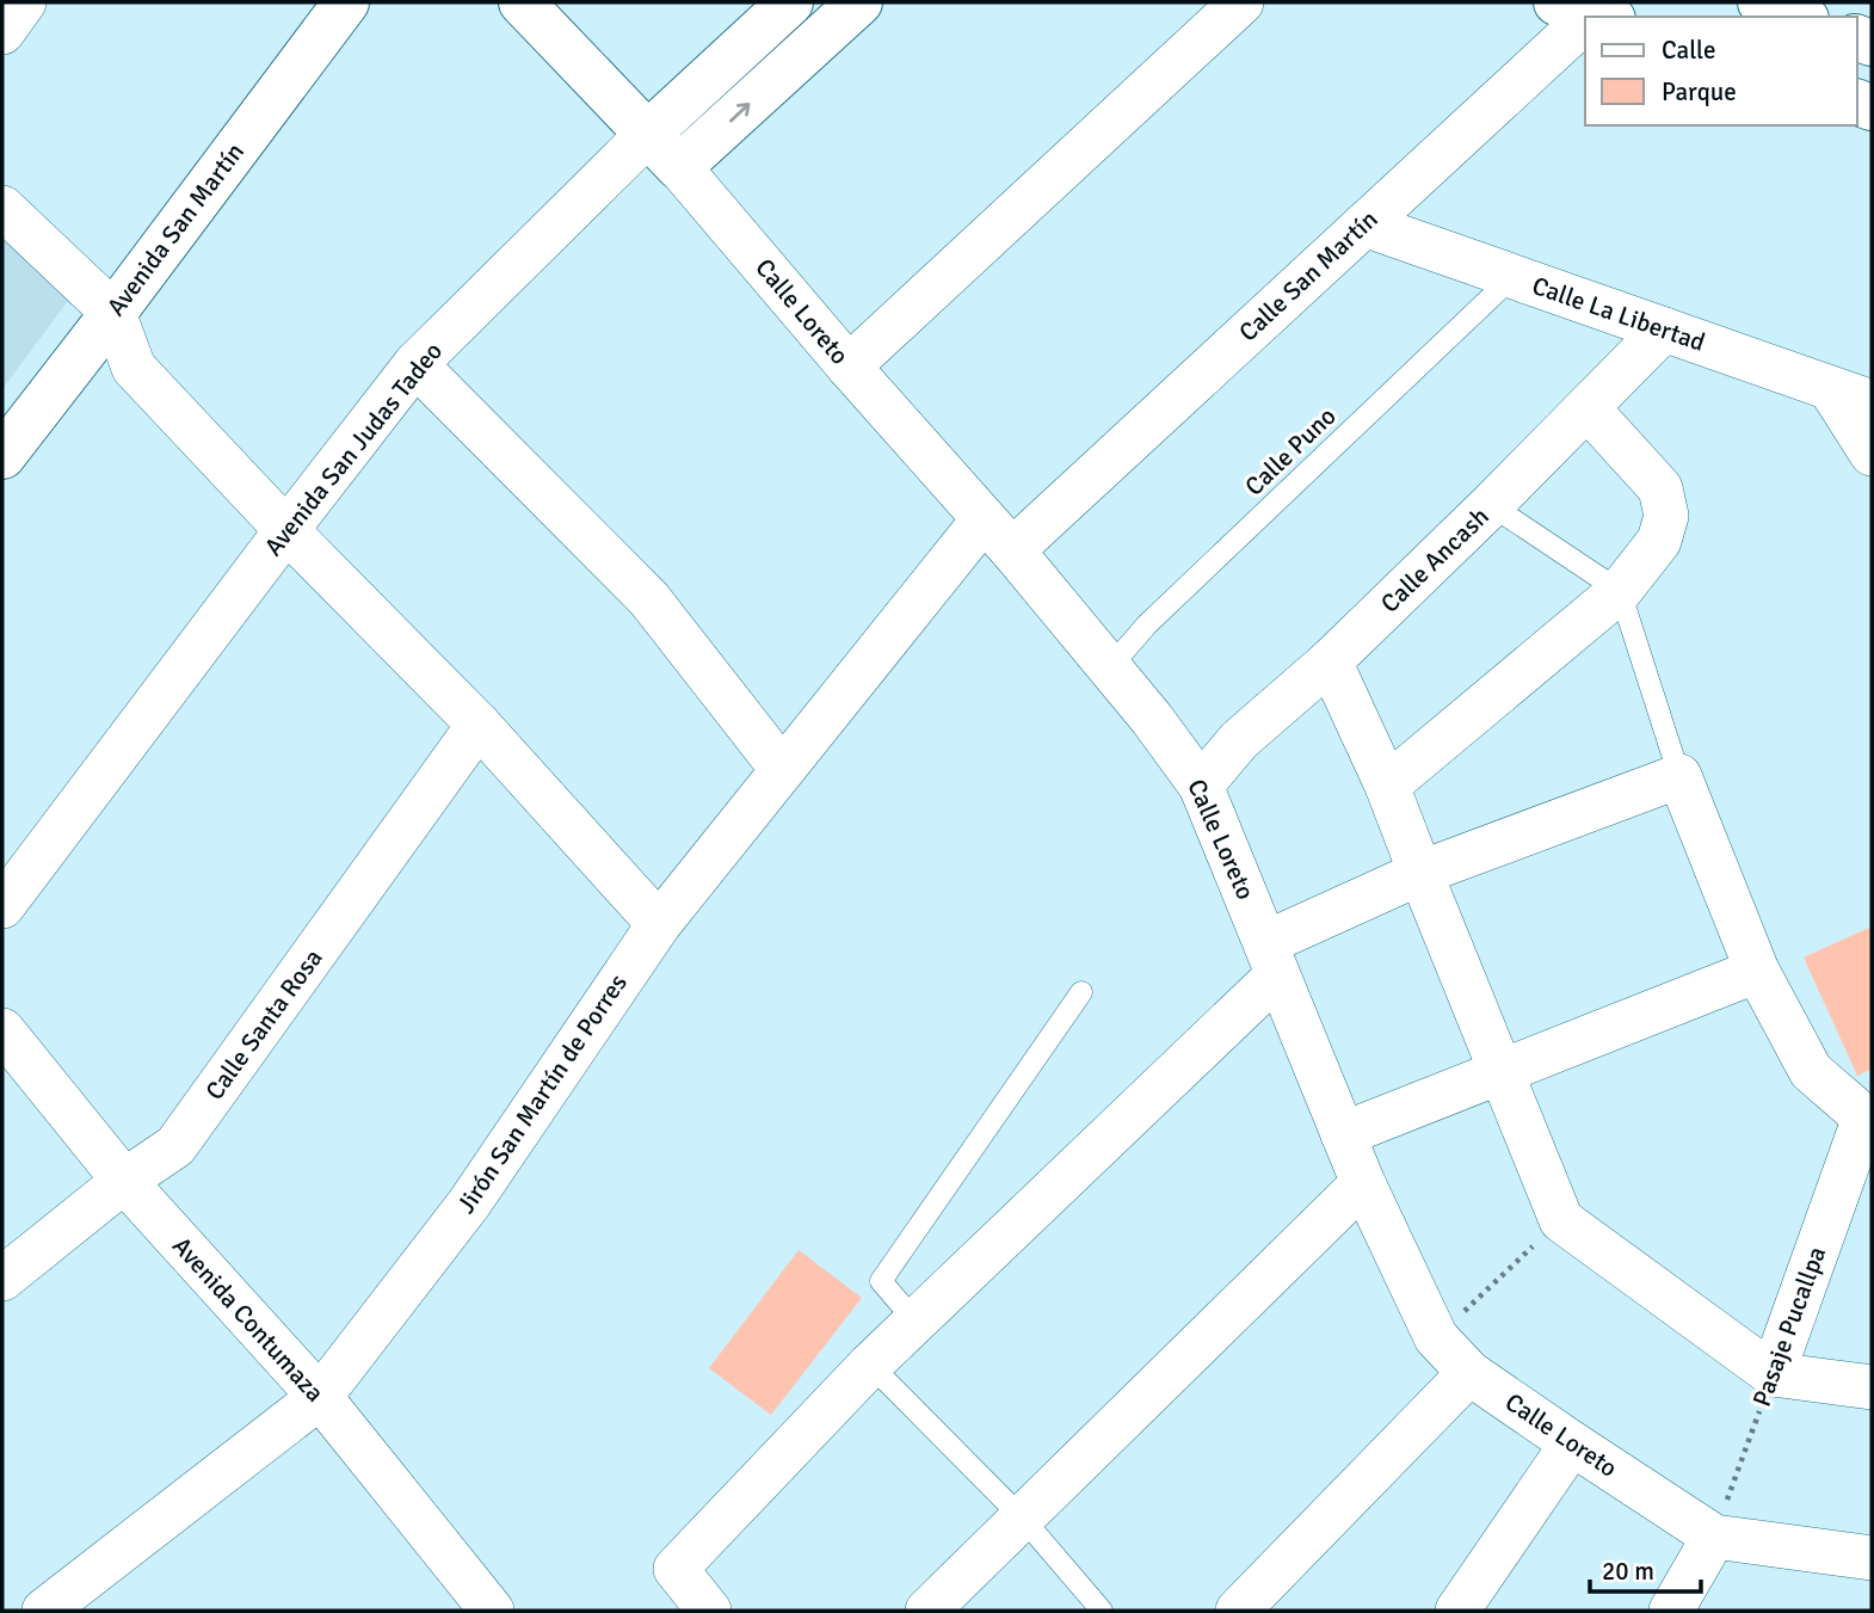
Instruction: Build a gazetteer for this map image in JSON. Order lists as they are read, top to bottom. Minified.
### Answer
{"streets":{"street":["Avenida San Martín","Calle San Martín","Calle Loreto","Calle La Libertad","Avenida San Judas Tadeo","Calle Ancash","Calle Santa Rosa","Jirón San Martín de Porres","Avenida Contumaza","Pasaje Pucallpa"],"lane":["Calle Puno"]},"crossings":[["Calle San Martín","Calle Loreto"],["Calle San Martín","Calle La Libertad"],["Calle San Martín","Jirón San Martín de Porres"],["Calle Loreto","Avenida San Judas Tadeo"],["Calle Loreto","Calle Puno"],["Calle Loreto","Calle Ancash"],["Calle Loreto","Jirón San Martín de Porres"],["Calle Loreto","Pasaje Pucallpa"],["Calle La Libertad","Calle Puno"],["Calle La Libertad","Calle Ancash"],["Calle Santa Rosa","Avenida Contumaza"],["Jirón San Martín de Porres","Avenida Contumaza"]],"legend":["Calle","Parque"],"scale_bar":"20 m"}
